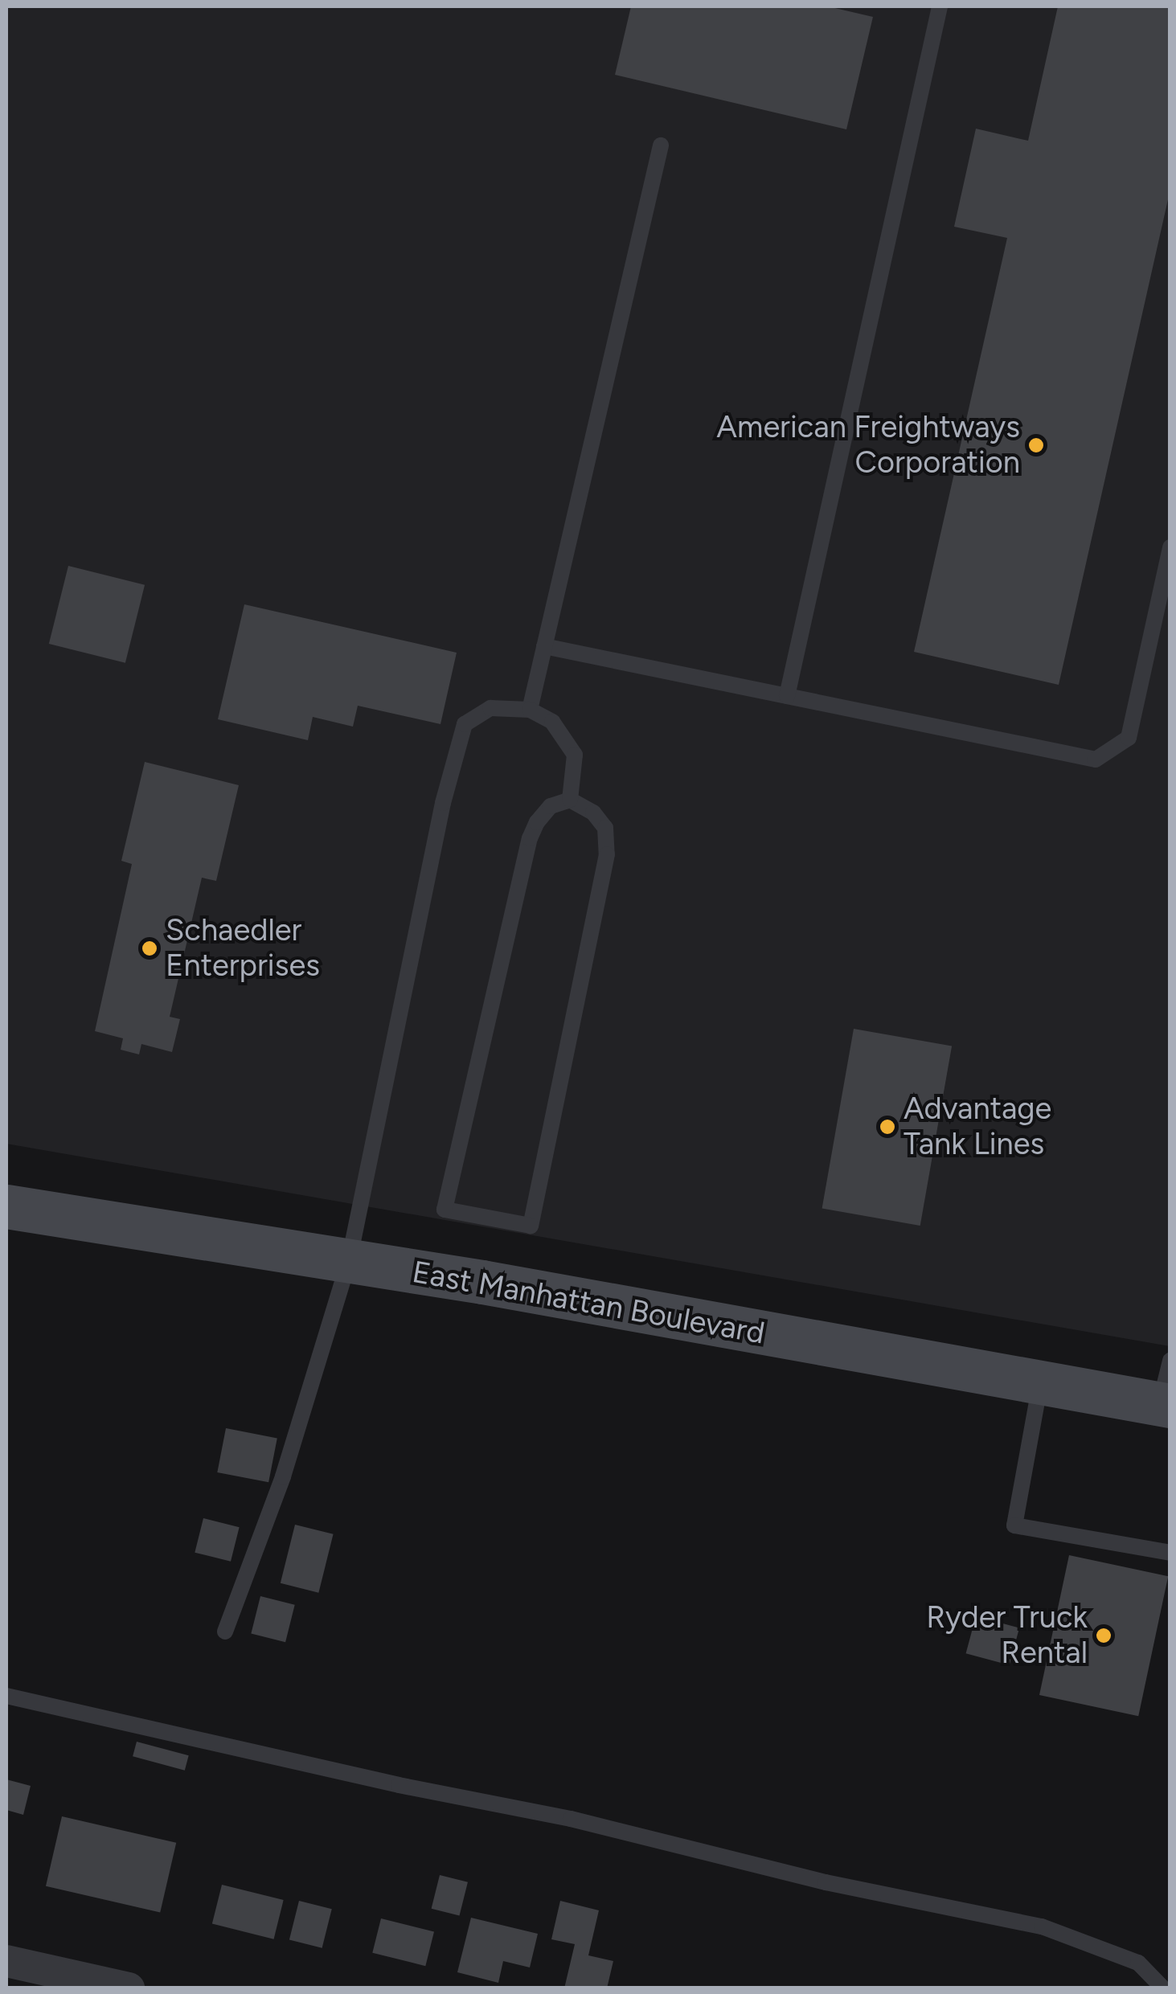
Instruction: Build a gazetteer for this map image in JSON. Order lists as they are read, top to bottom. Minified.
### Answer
{"streets":{"street":["East Manhattan Boulevard"]},"places":["American Freightways Corporation","Schaedler Enterprises","Advantage Tank Lines","Ryder Truck Rental"]}
